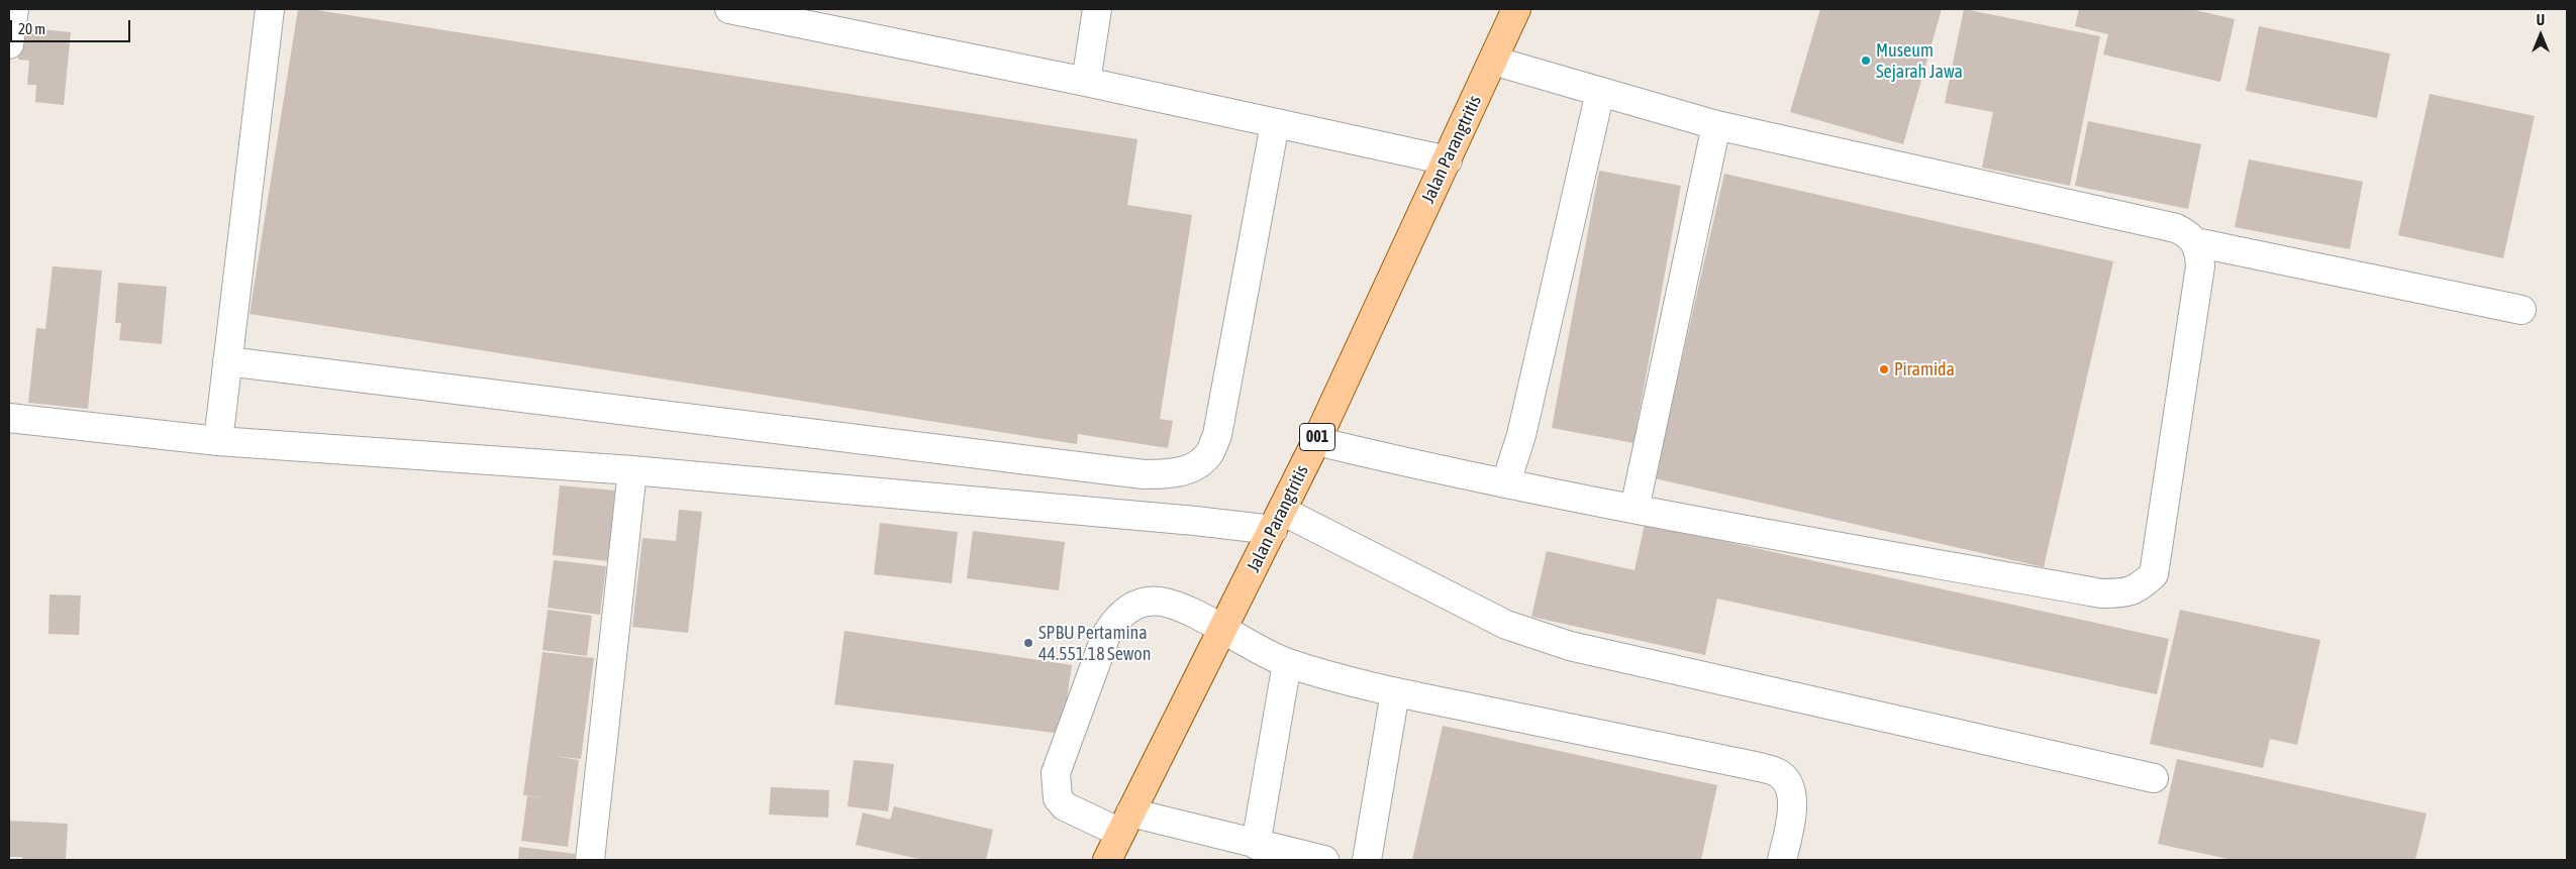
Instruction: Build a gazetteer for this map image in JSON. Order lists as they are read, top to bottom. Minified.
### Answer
{"streets":{"main road":["Jalan Parangtritis","001"]},"places":["Museum Sejarah Jawa","Piramida","SPBU Pertamina 44.551.18 Sewon"],"scale_bar":"20 m","north":"top"}
